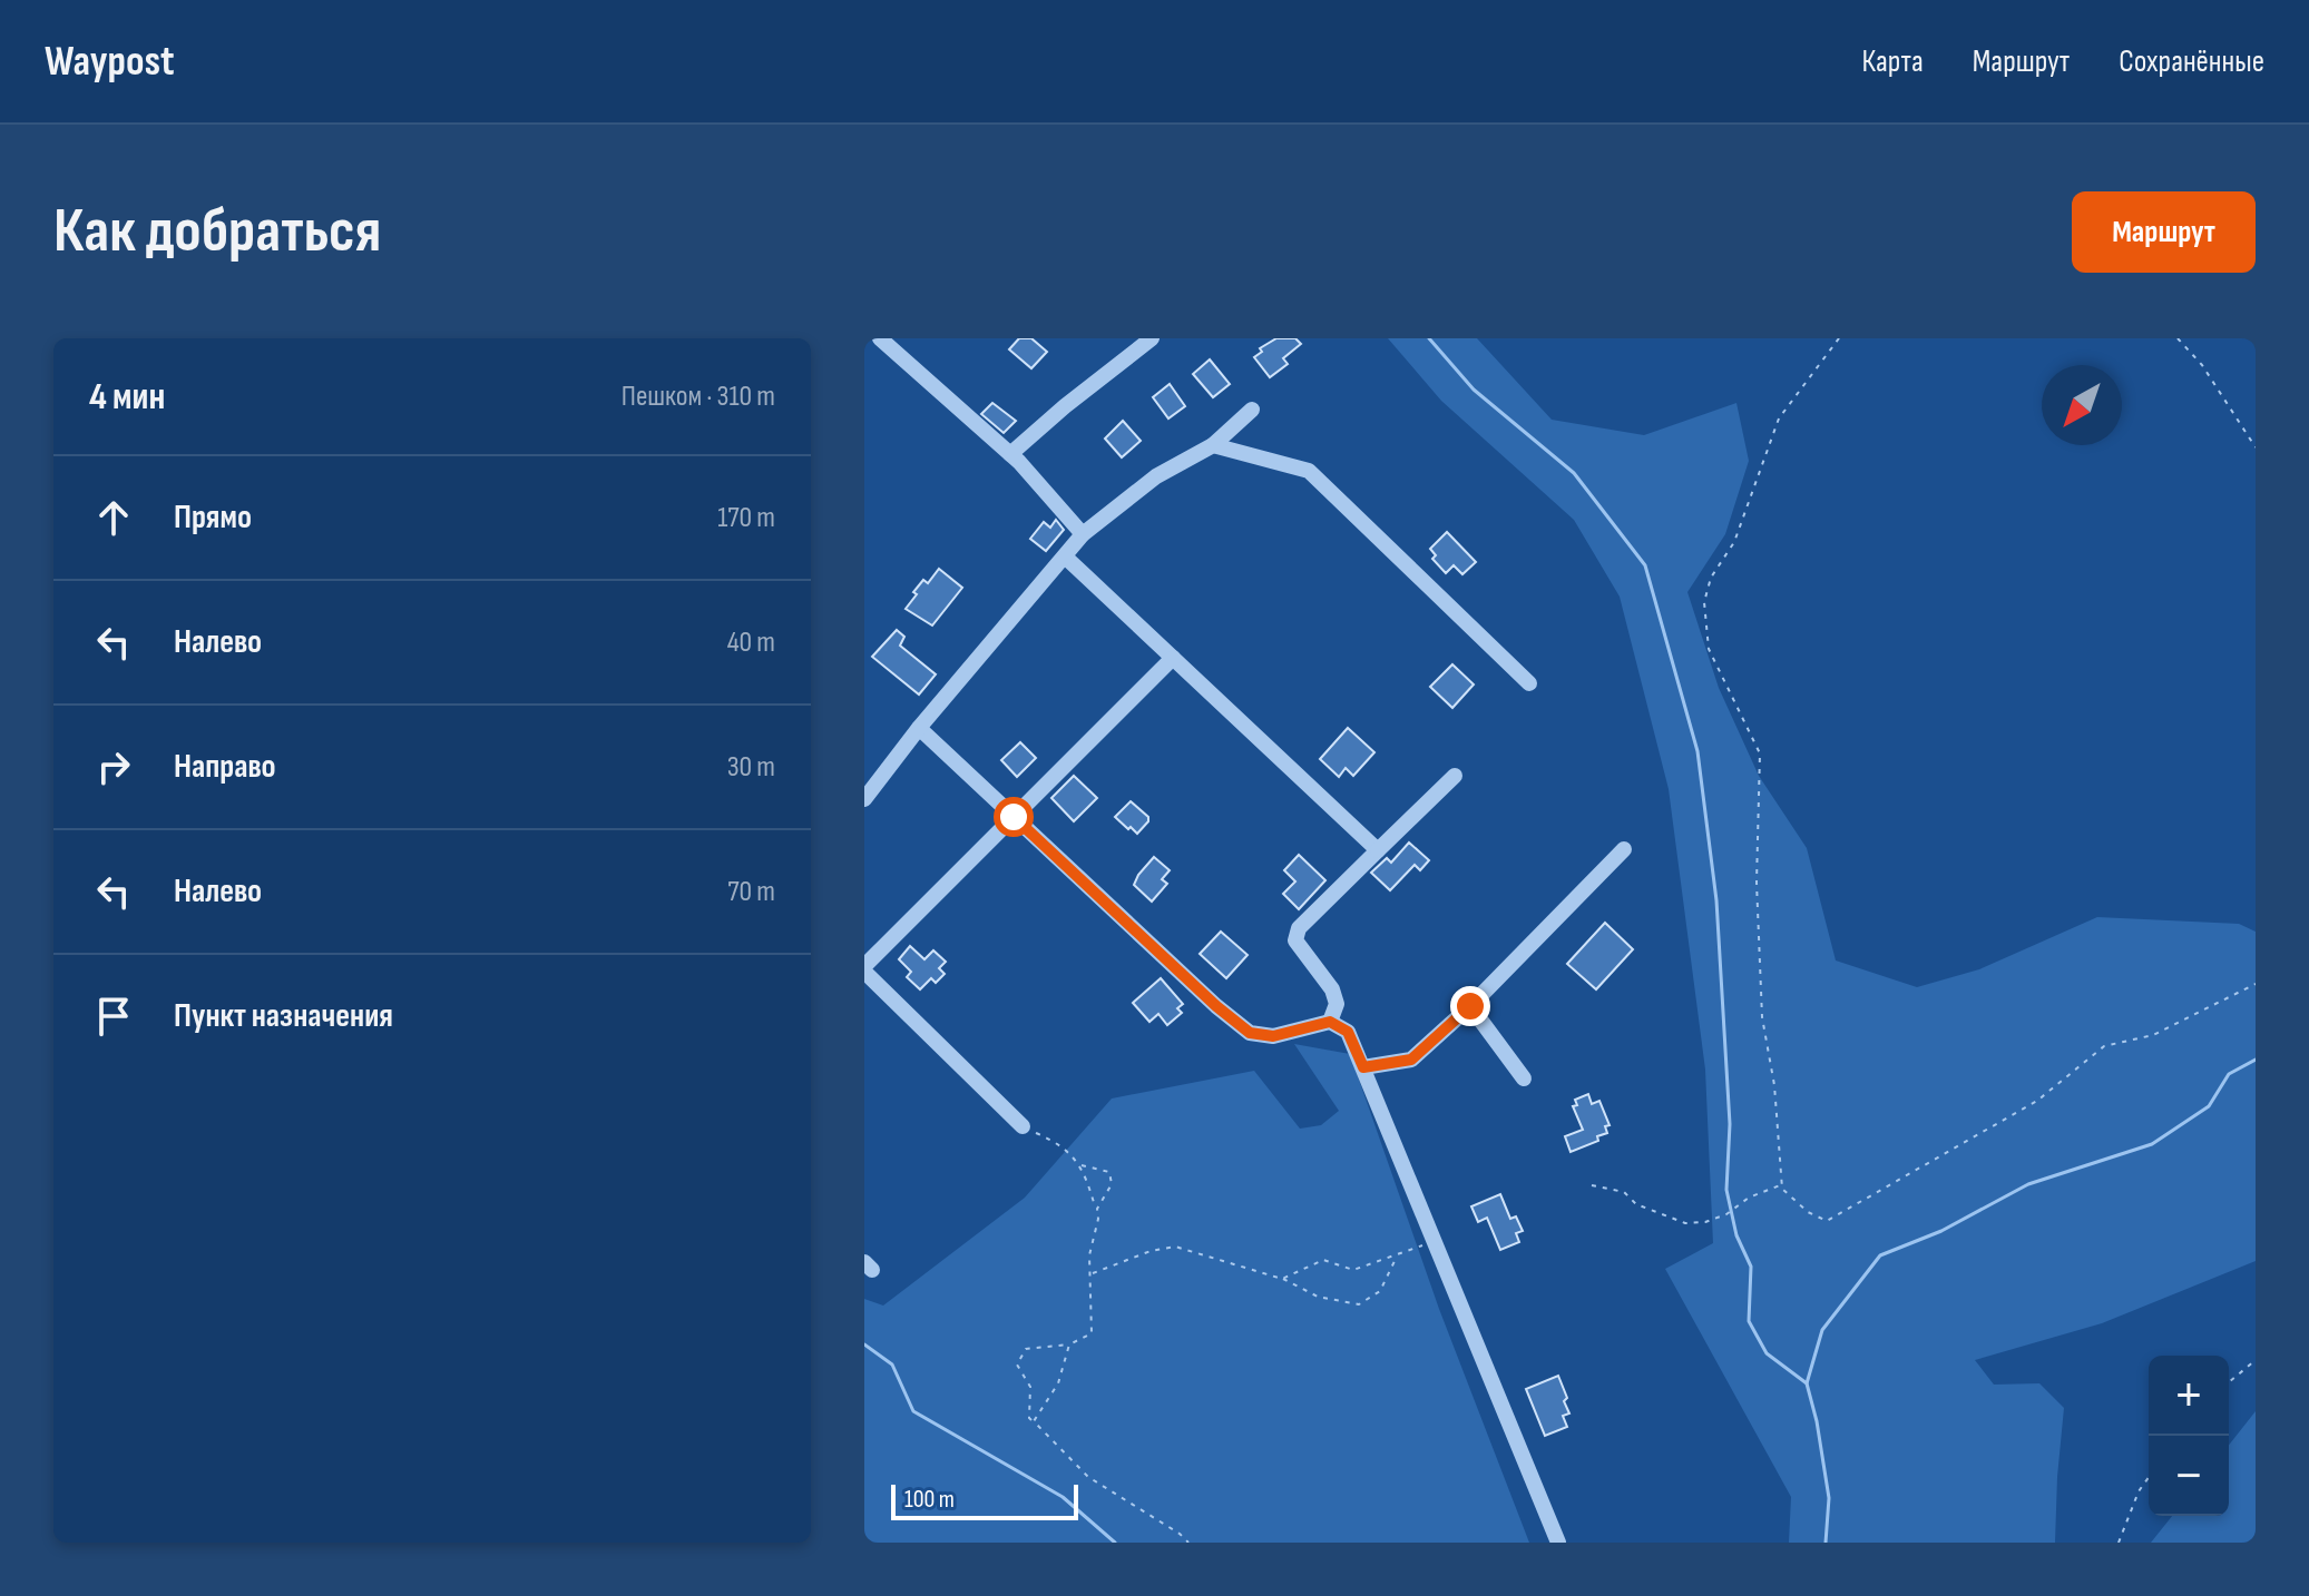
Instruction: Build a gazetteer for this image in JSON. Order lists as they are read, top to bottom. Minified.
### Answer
{"scale_bar":"100 m","north":"bottom left","page":{"header":"Waypost","nav":["Карта","Маршрут","Сохранённые"],"buttons":"Маршрут","title":"Как добраться","heading":["4 мин","Пешком · 310 m"],"list":[["Прямо","170 m"],["Налево","40 m"],["Направо","30 m"],["Налево","70 m"],"Пункт назначения"],"map_buttons":["+","−"],"scale":"100 m"}}
